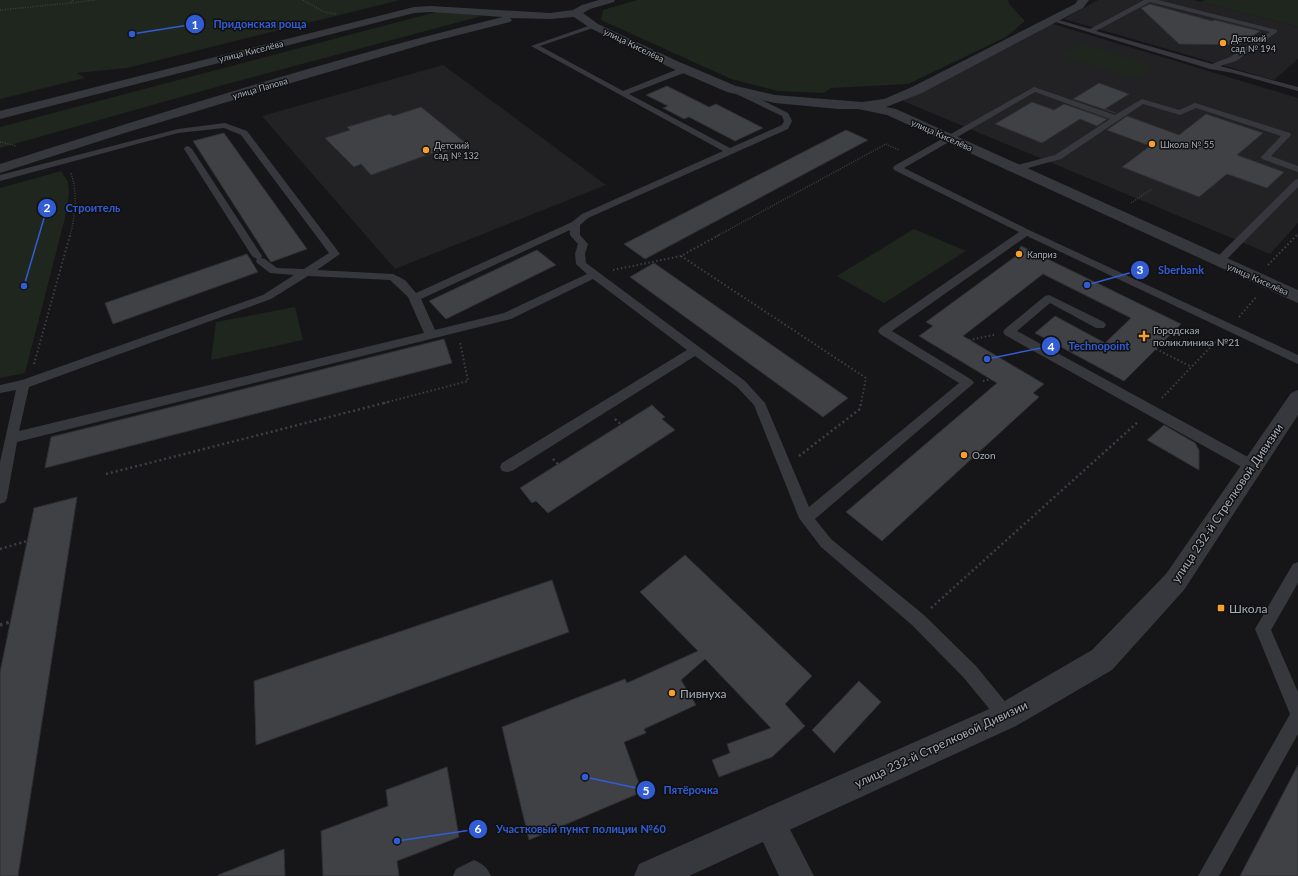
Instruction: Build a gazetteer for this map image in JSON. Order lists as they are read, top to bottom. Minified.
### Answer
{"streets":{"street":["улица Киселёва","улица Папова","улица 232-й Стрелковой Дивизии"]},"crossings":[["улица Киселёва","улица Папова"]],"places":{"other":["Придонская роща","Детский сад № 194","Школа № 55","Детский сад № 132","Каприз","Sberbank","Строитель","Technopoint","Ozon","Пивнуха","Пятёрочка","Участковый пункт полиции №60"],"health":["Городская поликлиника №21"],"transit":["Школа"]}}
